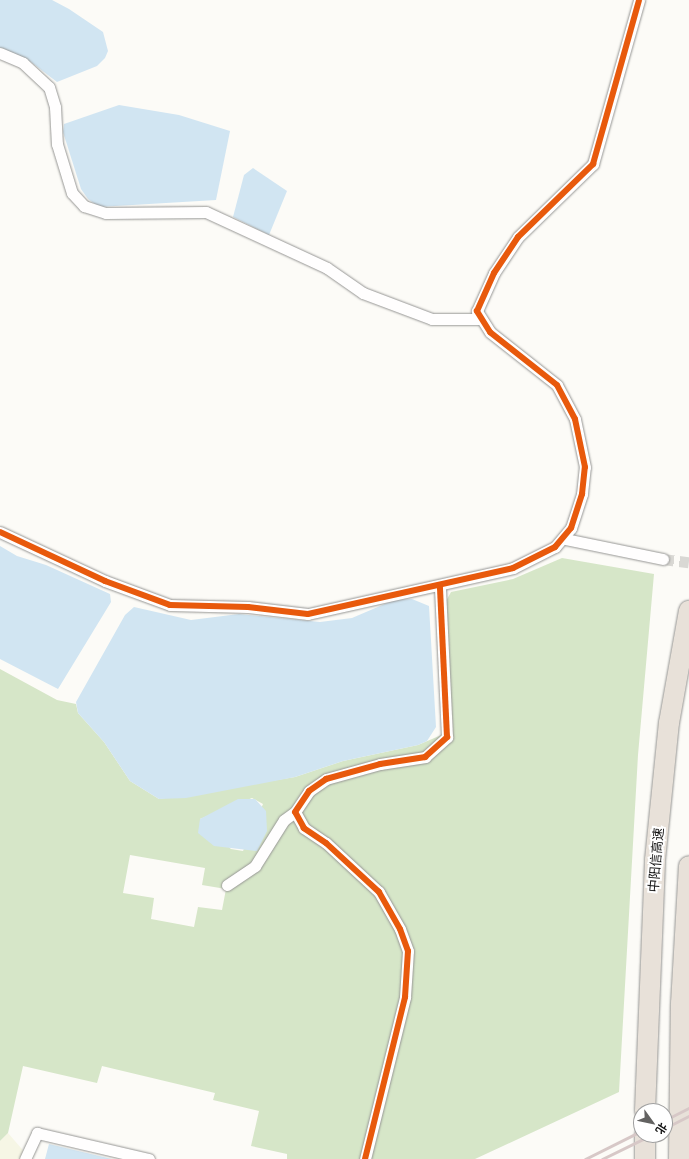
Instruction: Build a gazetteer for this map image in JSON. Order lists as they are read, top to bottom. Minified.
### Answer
{"streets":{"highway":["中阳信高速"]},"north":"bottom right"}
